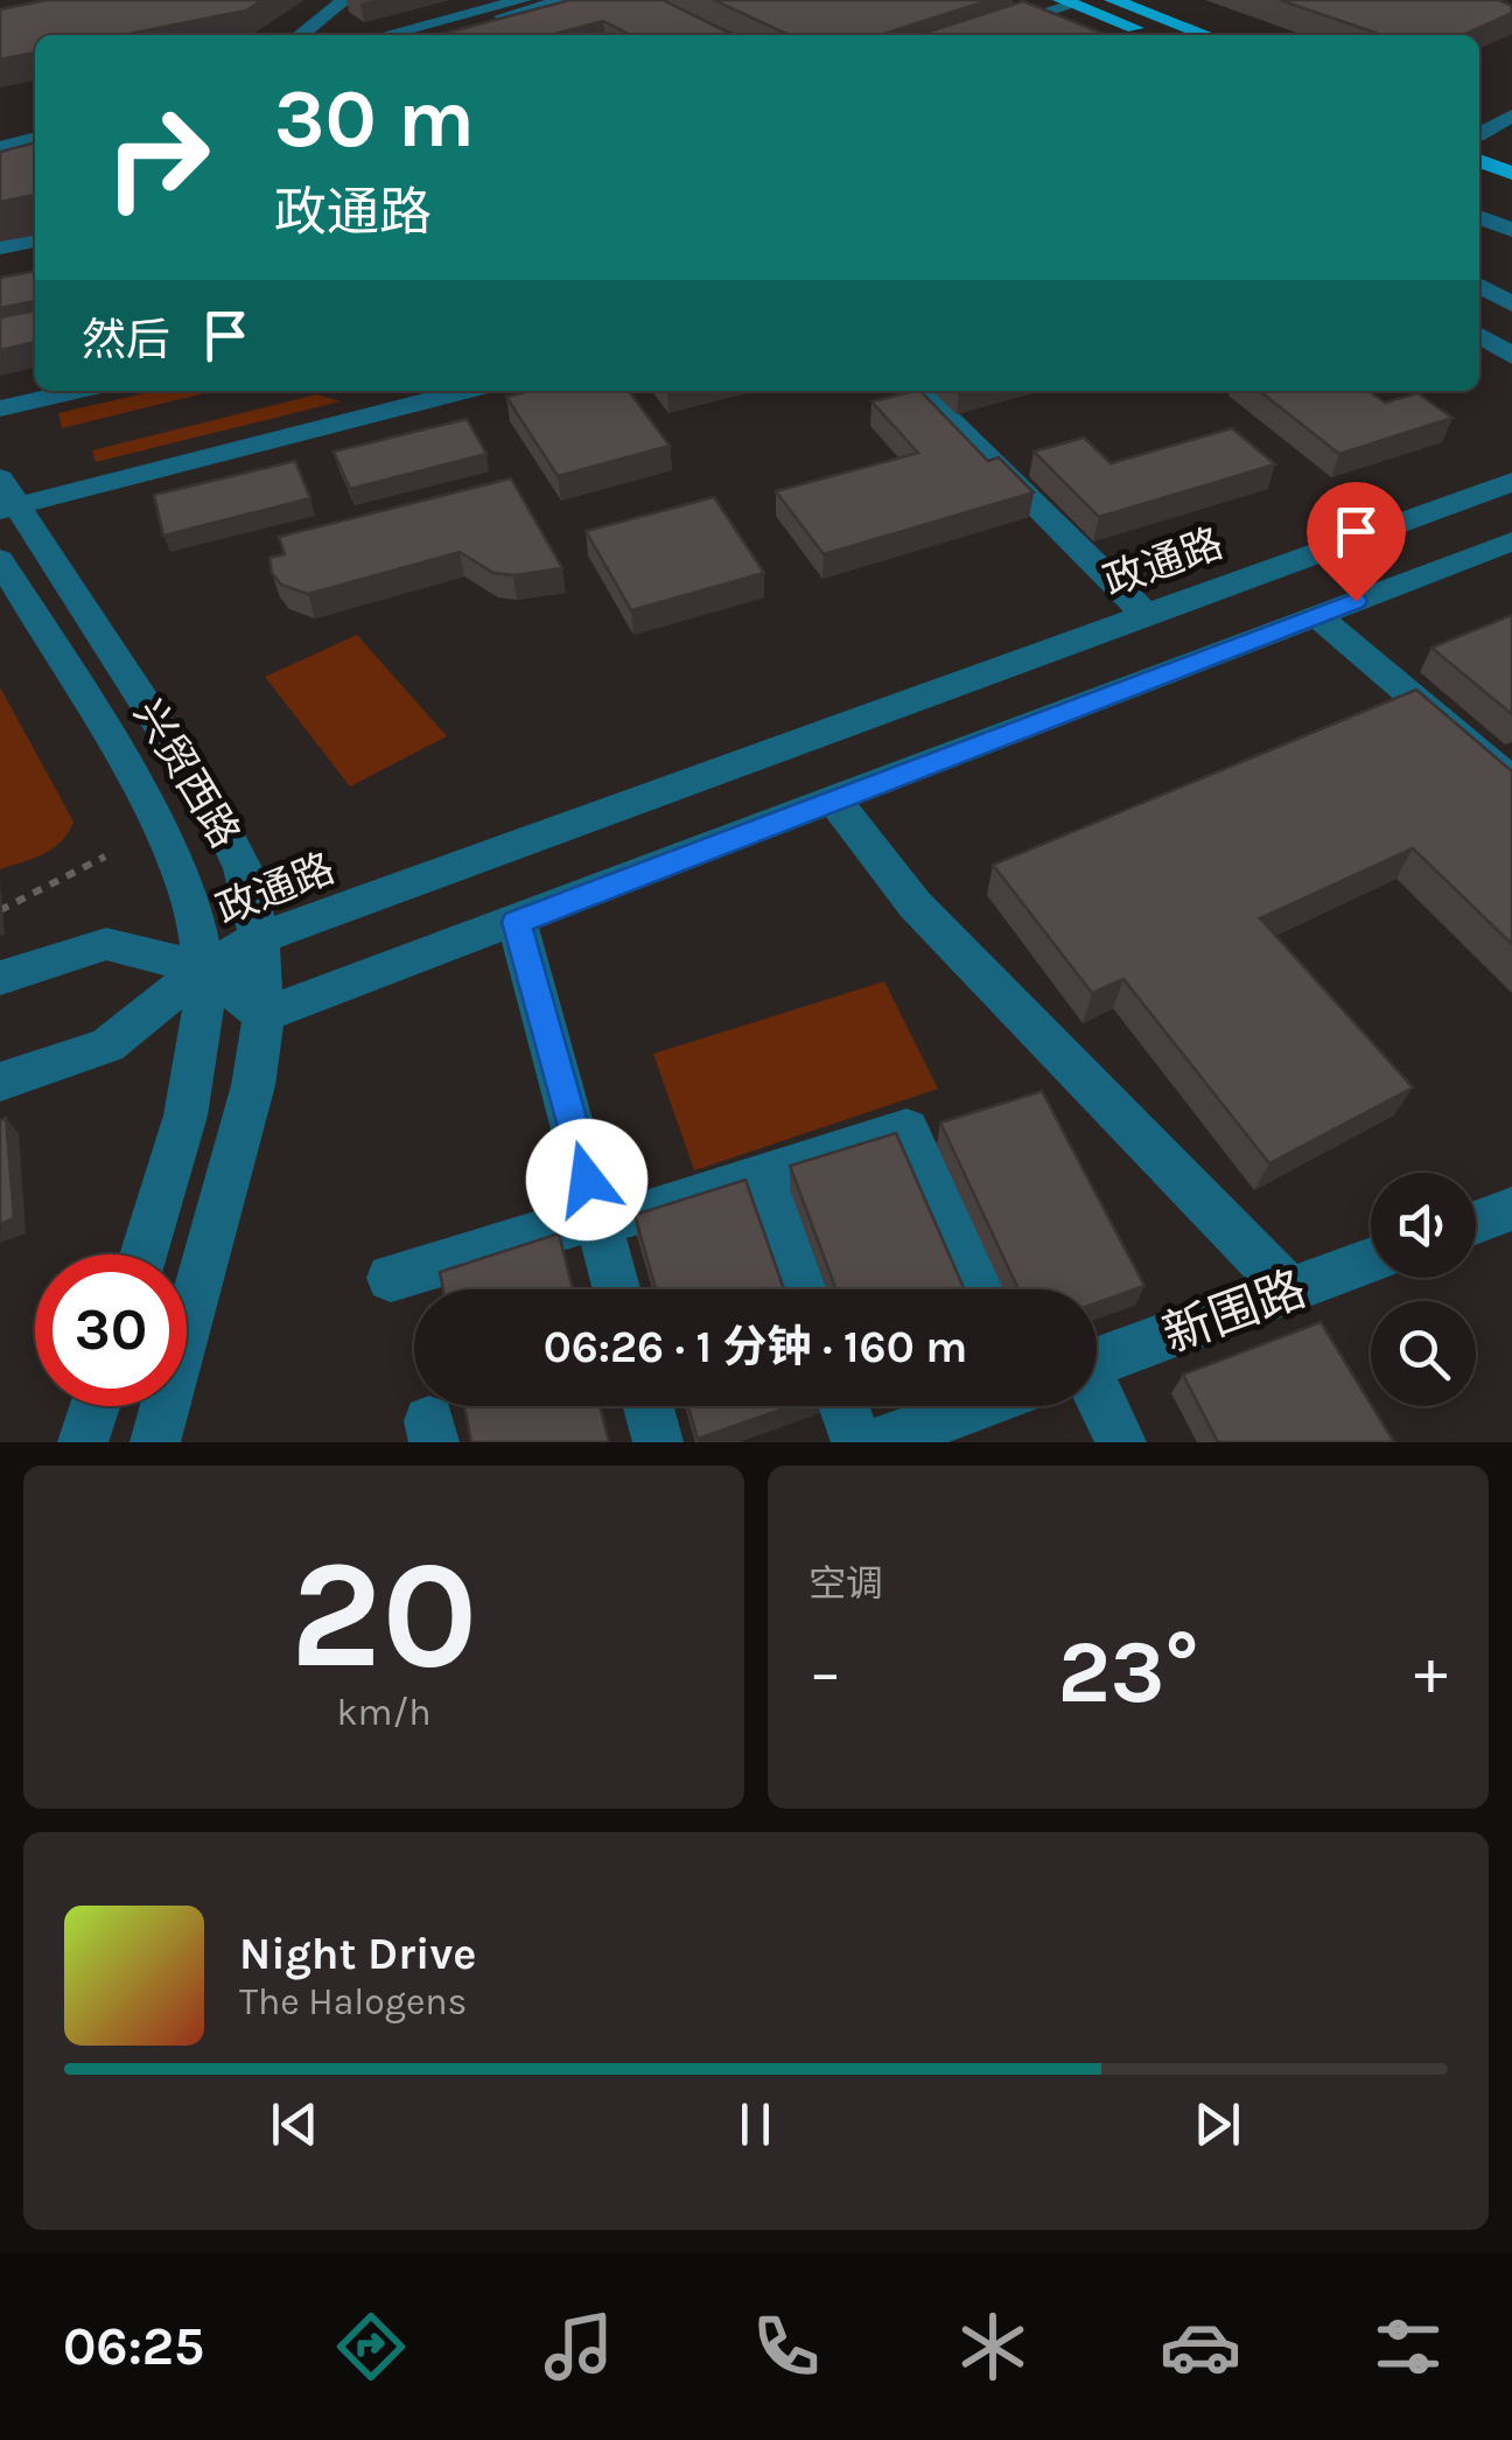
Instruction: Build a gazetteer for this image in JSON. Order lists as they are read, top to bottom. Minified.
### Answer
{"streets":{"street":["政通路","兴贸西路","新围路"]},"crossings":[["政通路","兴贸西路"]],"page":{"turn":["30 m","政通路"],"then":"然后","limit":"30","trip":"06:26 · 1 分钟 · 160 m","tile":[["20","km/h"],"空调"],"heat":["−","23°","+"],"song":["Night Drive","The Halogens"],"tabs":"06:25"}}
